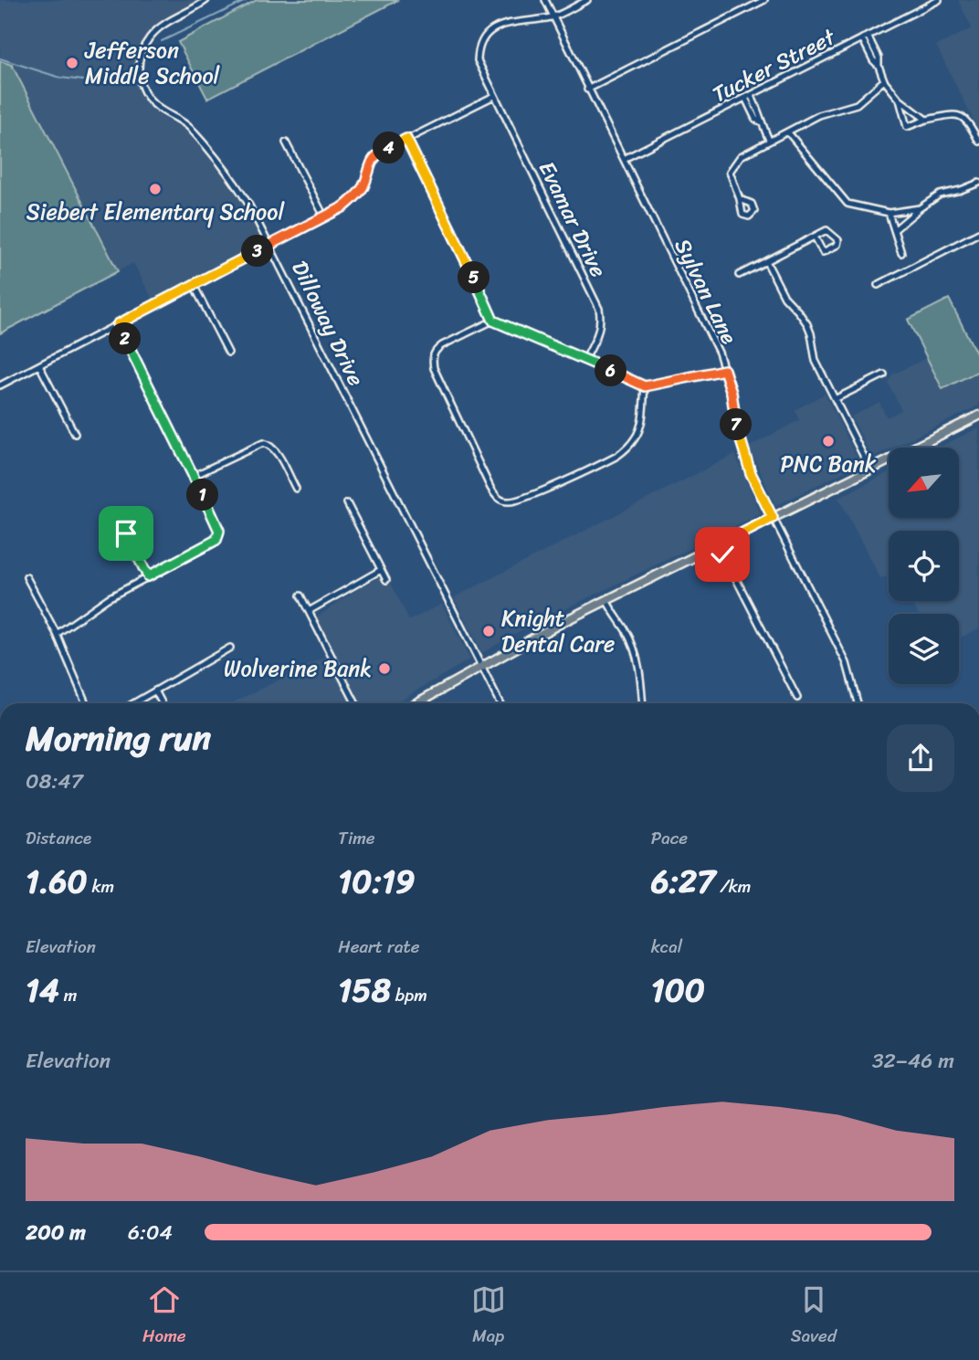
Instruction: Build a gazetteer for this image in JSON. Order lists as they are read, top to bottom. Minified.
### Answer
{"streets":{"street":["Tucker Street","Evamar Drive","Sylvan Lane","Dilloway Drive"]},"crossings":[["Tucker Street","Sylvan Lane"],["Evamar Drive","Sylvan Lane"]],"places":["Jefferson Middle School","Siebert Elementary School","PNC Bank","Knight Dental Care","Wolverine Bank"],"north":"bottom left","page":{"pins":["4","3","5","2","6","7","1"],"heading":["Morning run","08:47"],"stats":[["Distance","1.60 km"],["Time","10:19"],["Pace","6:27 /km"],["Elevation","14 m"],["Heart rate","158 bpm"],["kcal","100"]],"chart":["Elevation","32–46 m"],"list":[{"name":"200 m","note":"6:04"}],"tabs":["Home","Map","Saved"]}}
